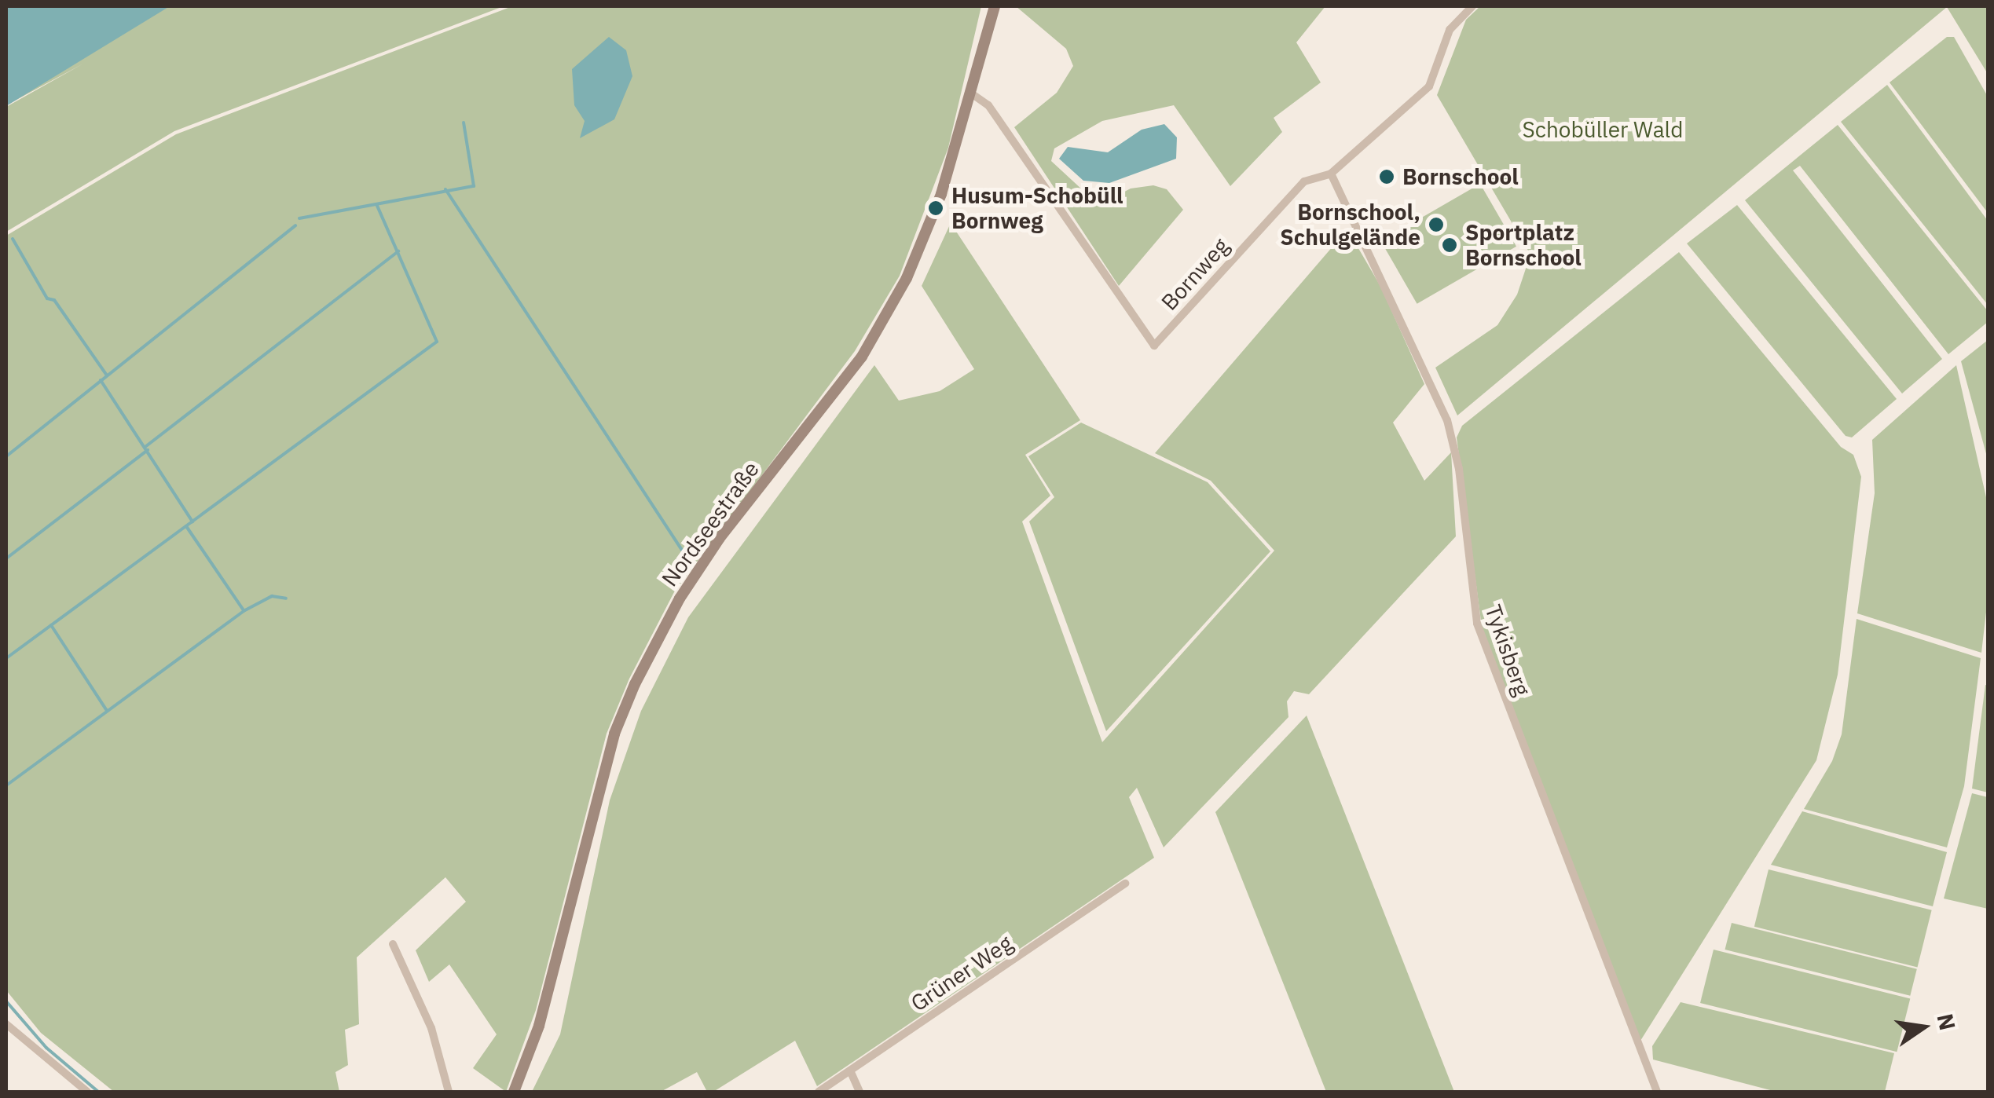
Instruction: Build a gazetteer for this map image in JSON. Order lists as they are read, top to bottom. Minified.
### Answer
{"streets":{"main road":["Nordseestraße"],"street":["Bornweg","Tykisberg","Grüner Weg"]},"crossings":[["Bornweg","Nordseestraße"],["Bornweg","Tykisberg"]],"parks":["Schobüller Wald"],"places":["Bornschool","Husum-Schobüll Bornweg","Bornschool, Schulgelände","Sportplatz Bornschool"],"north":"right"}
